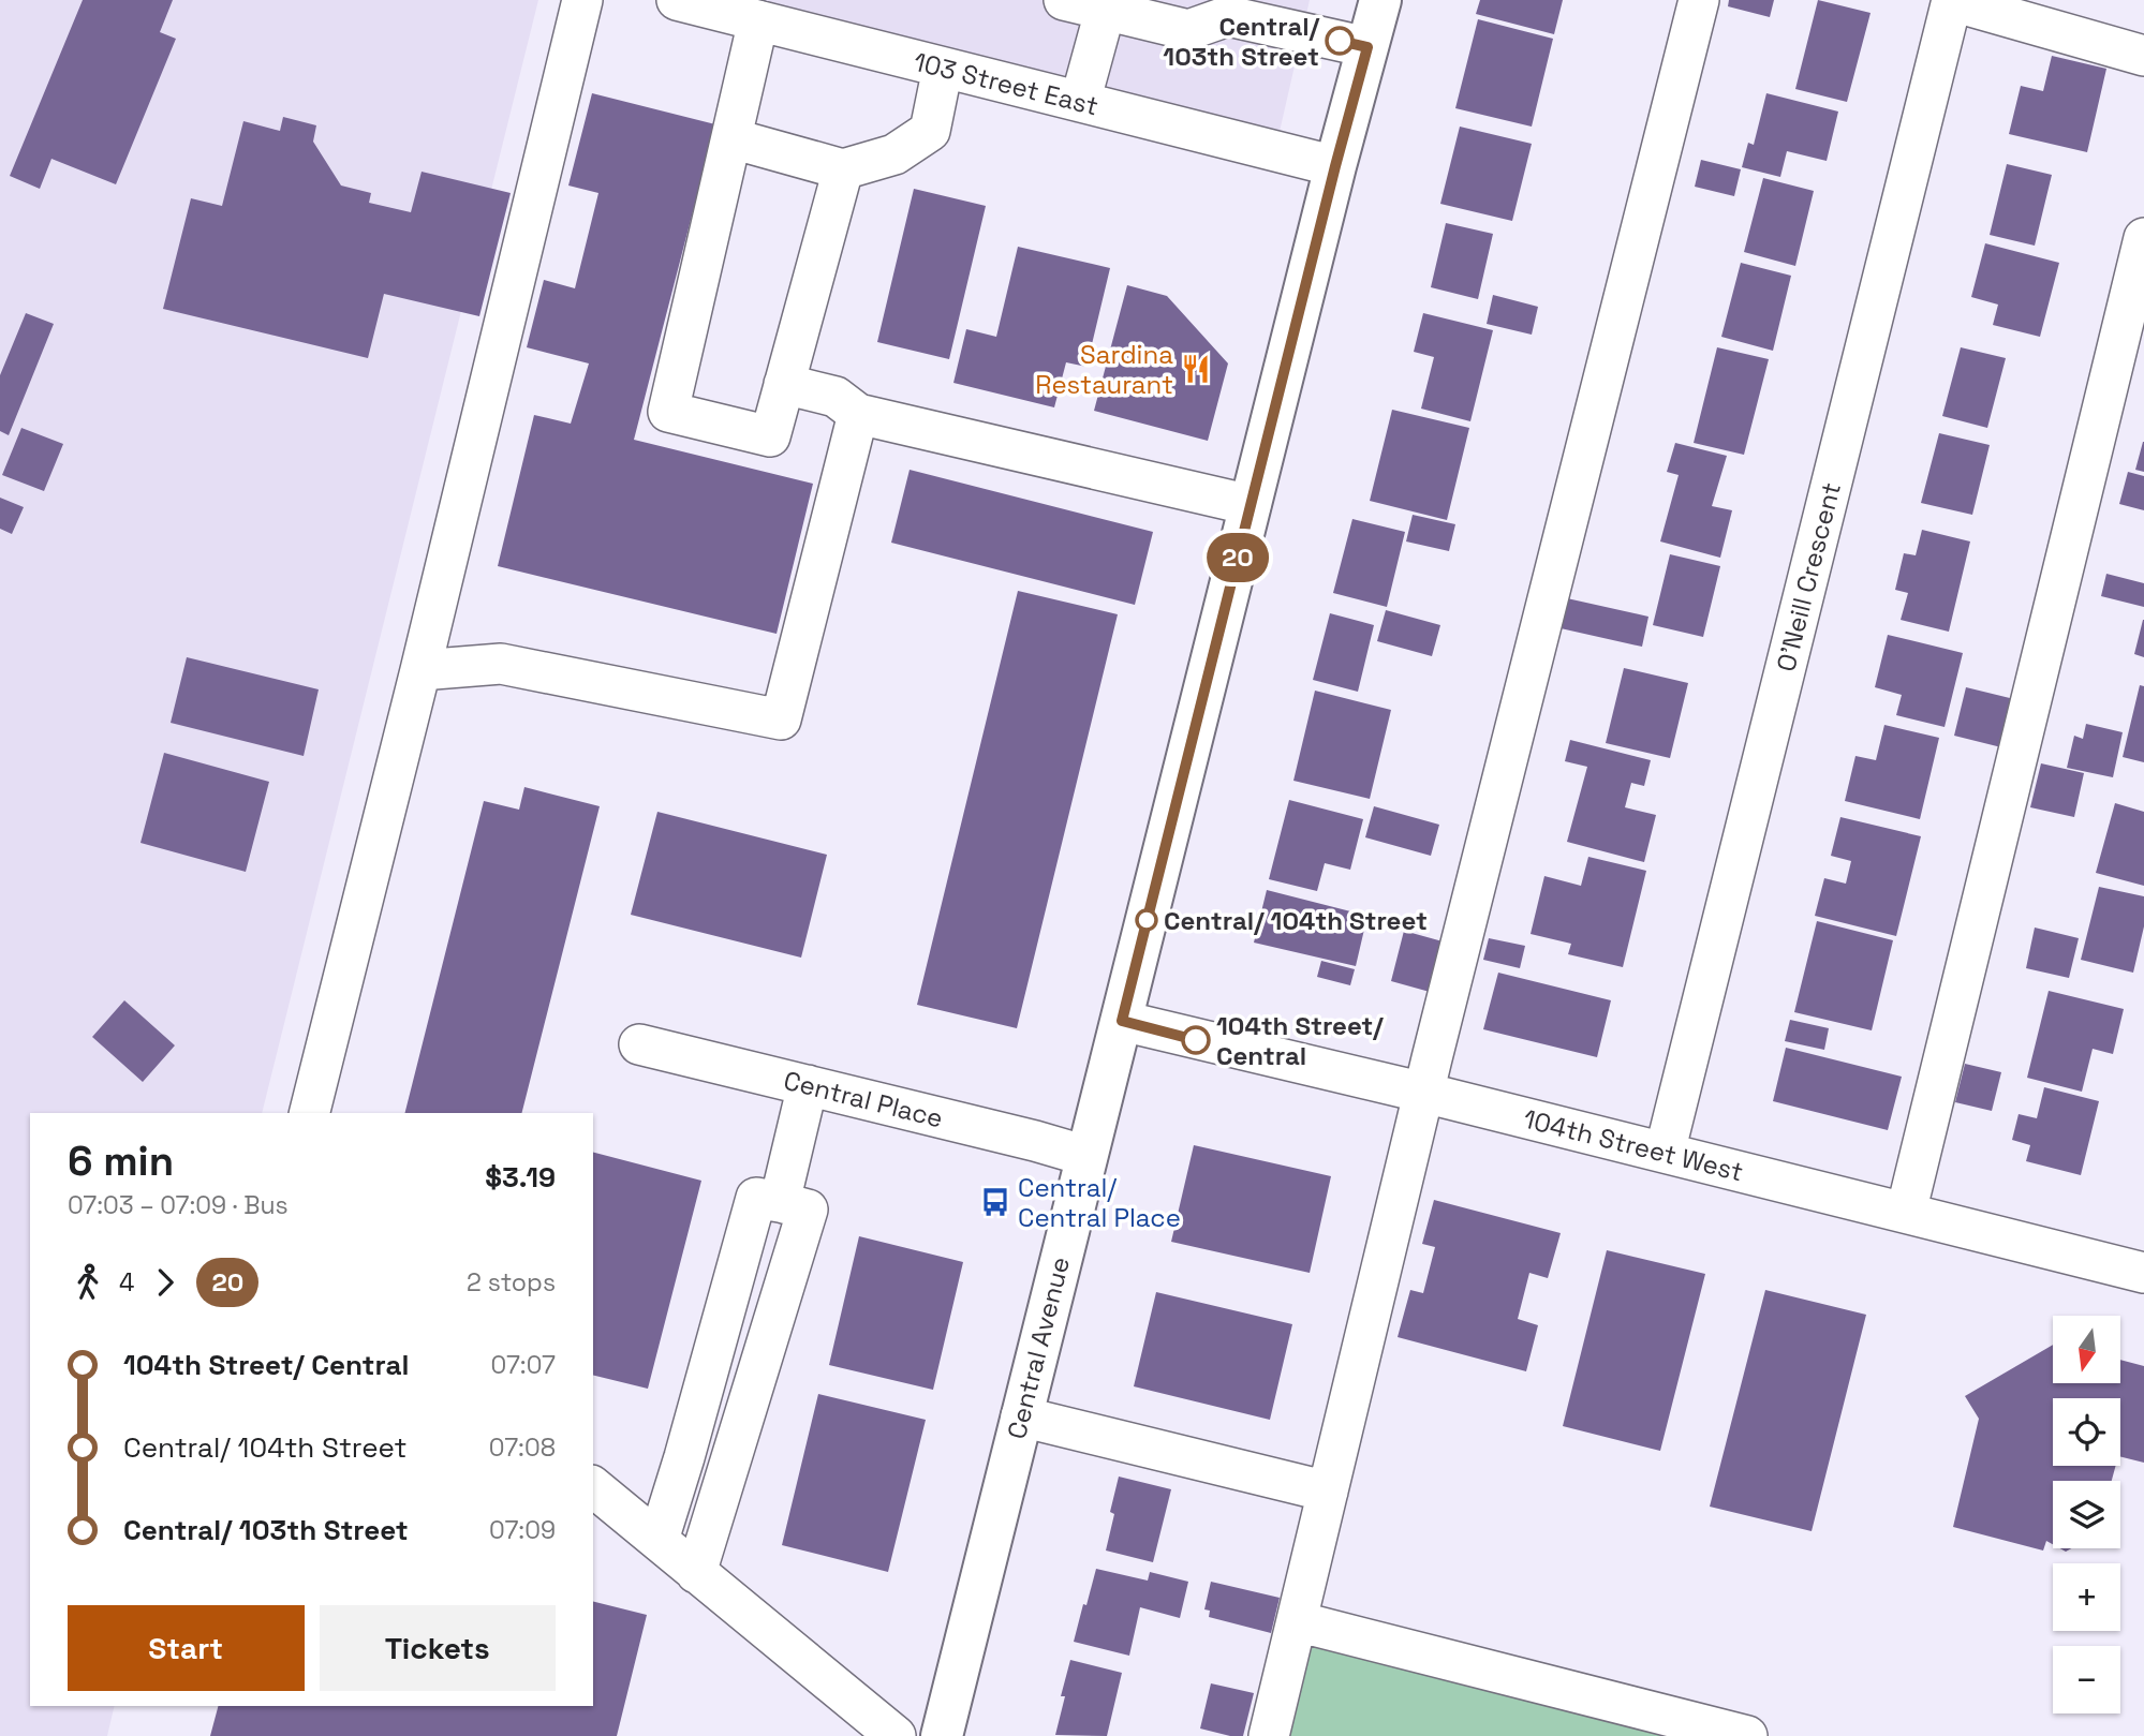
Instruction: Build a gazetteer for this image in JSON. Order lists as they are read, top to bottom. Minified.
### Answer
{"streets":{"main road":["Central Avenue"],"street":["103 Street East","O'Neill Crescent","Central Place","104th Street West"]},"crossings":[["103 Street East","Central Avenue"],["O'Neill Crescent","104th Street West"],["Central Place","Central Avenue"],["104th Street West","Central Avenue"]],"places":{"other":["Central/ 103th Street","Central/ 104th Street","104th Street/ Central"],"restaurant":["Sardina Restaurant"],"bus stop":["Central/ Central Place"]},"lines":["bus line 20"],"north":"bottom","page":{"on_map":"20","heading":["6 min","07:03 – 07:09 · Bus","$3.19"],"legs":["4","20","2 stops"],"map_buttons":["+","−"],"list":[{"name":"104th Street/ Central","value":"07:07"},{"name":"Central/ 104th Street","value":"07:08"},{"name":"Central/ 103th Street","value":"07:09"}],"buttons":["Start","Tickets"]}}
